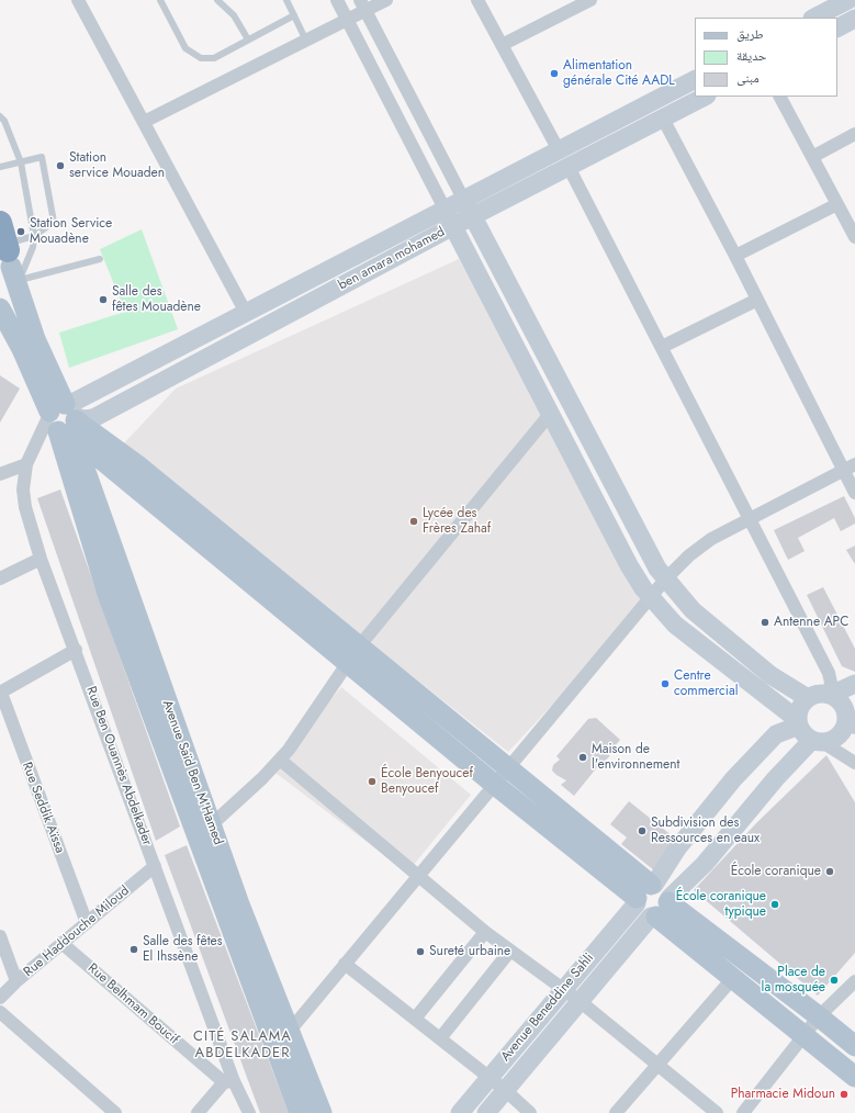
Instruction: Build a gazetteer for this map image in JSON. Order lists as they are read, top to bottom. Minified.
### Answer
{"streets":{"main road":["Avenue Saïd Ben M'Hamed"],"street":["ben amara mohamed","Rue Ben Ouannès Abdelkader","Rue Seddik Aïssa","Rue Haddouche Miloud","Rue Belhmam Boucif","Avenue Beneddine Sahli"]},"crossings":[["ben amara mohamed","Rue Ben Ouannès Abdelkader"],["ben amara mohamed","Avenue Saïd Ben M'Hamed"],["Rue Ben Ouannès Abdelkader","Avenue Saïd Ben M'Hamed"],["Rue Ben Ouannès Abdelkader","Rue Haddouche Miloud"],["Rue Ben Ouannès Abdelkader","Rue Belhmam Boucif"],["Rue Seddik Aïssa","Rue Haddouche Miloud"],["Rue Haddouche Miloud","Rue Belhmam Boucif"]],"districts":["CITÉ SALAMA ABDELKADER"],"places":["Alimentation générale Cité AADL","Station service Mouaden","Station Service Mouadène","Salle des fêtes Mouadène","Lycée des Frères Zahaf","Antenne APC","Centre commercial","Maison de l'environnement","École Benyoucef Benyoucef","Subdivision des Ressources en eaux","École coranique","École coranique typique","Salle des fêtes El Ihssène","Sureté urbaine","Place de la mosquée","Pharmacie Midoun"],"legend":["طريق","حديقة","مبنى"]}
